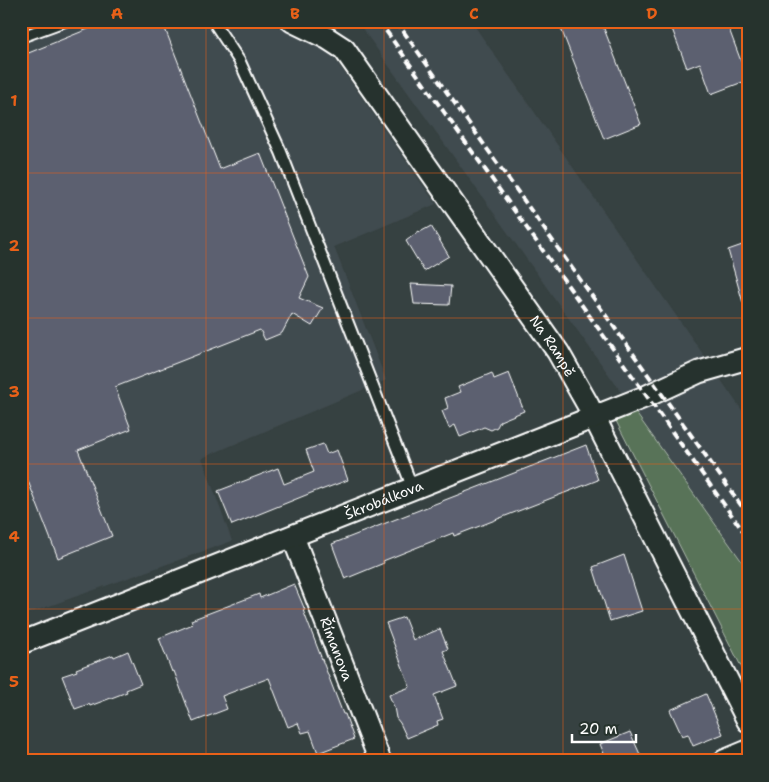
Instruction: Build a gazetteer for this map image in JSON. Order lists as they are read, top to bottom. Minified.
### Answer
{"streets":{"street":["Na Rampě","Škrobálkova","Římanova"]},"crossings":[["Na Rampě","Škrobálkova"],["Škrobálkova","Římanova"]],"scale_bar":"20 m","grid":{"columns":["A","B","C","D"],"rows":["1","2","3","4","5"]}}
